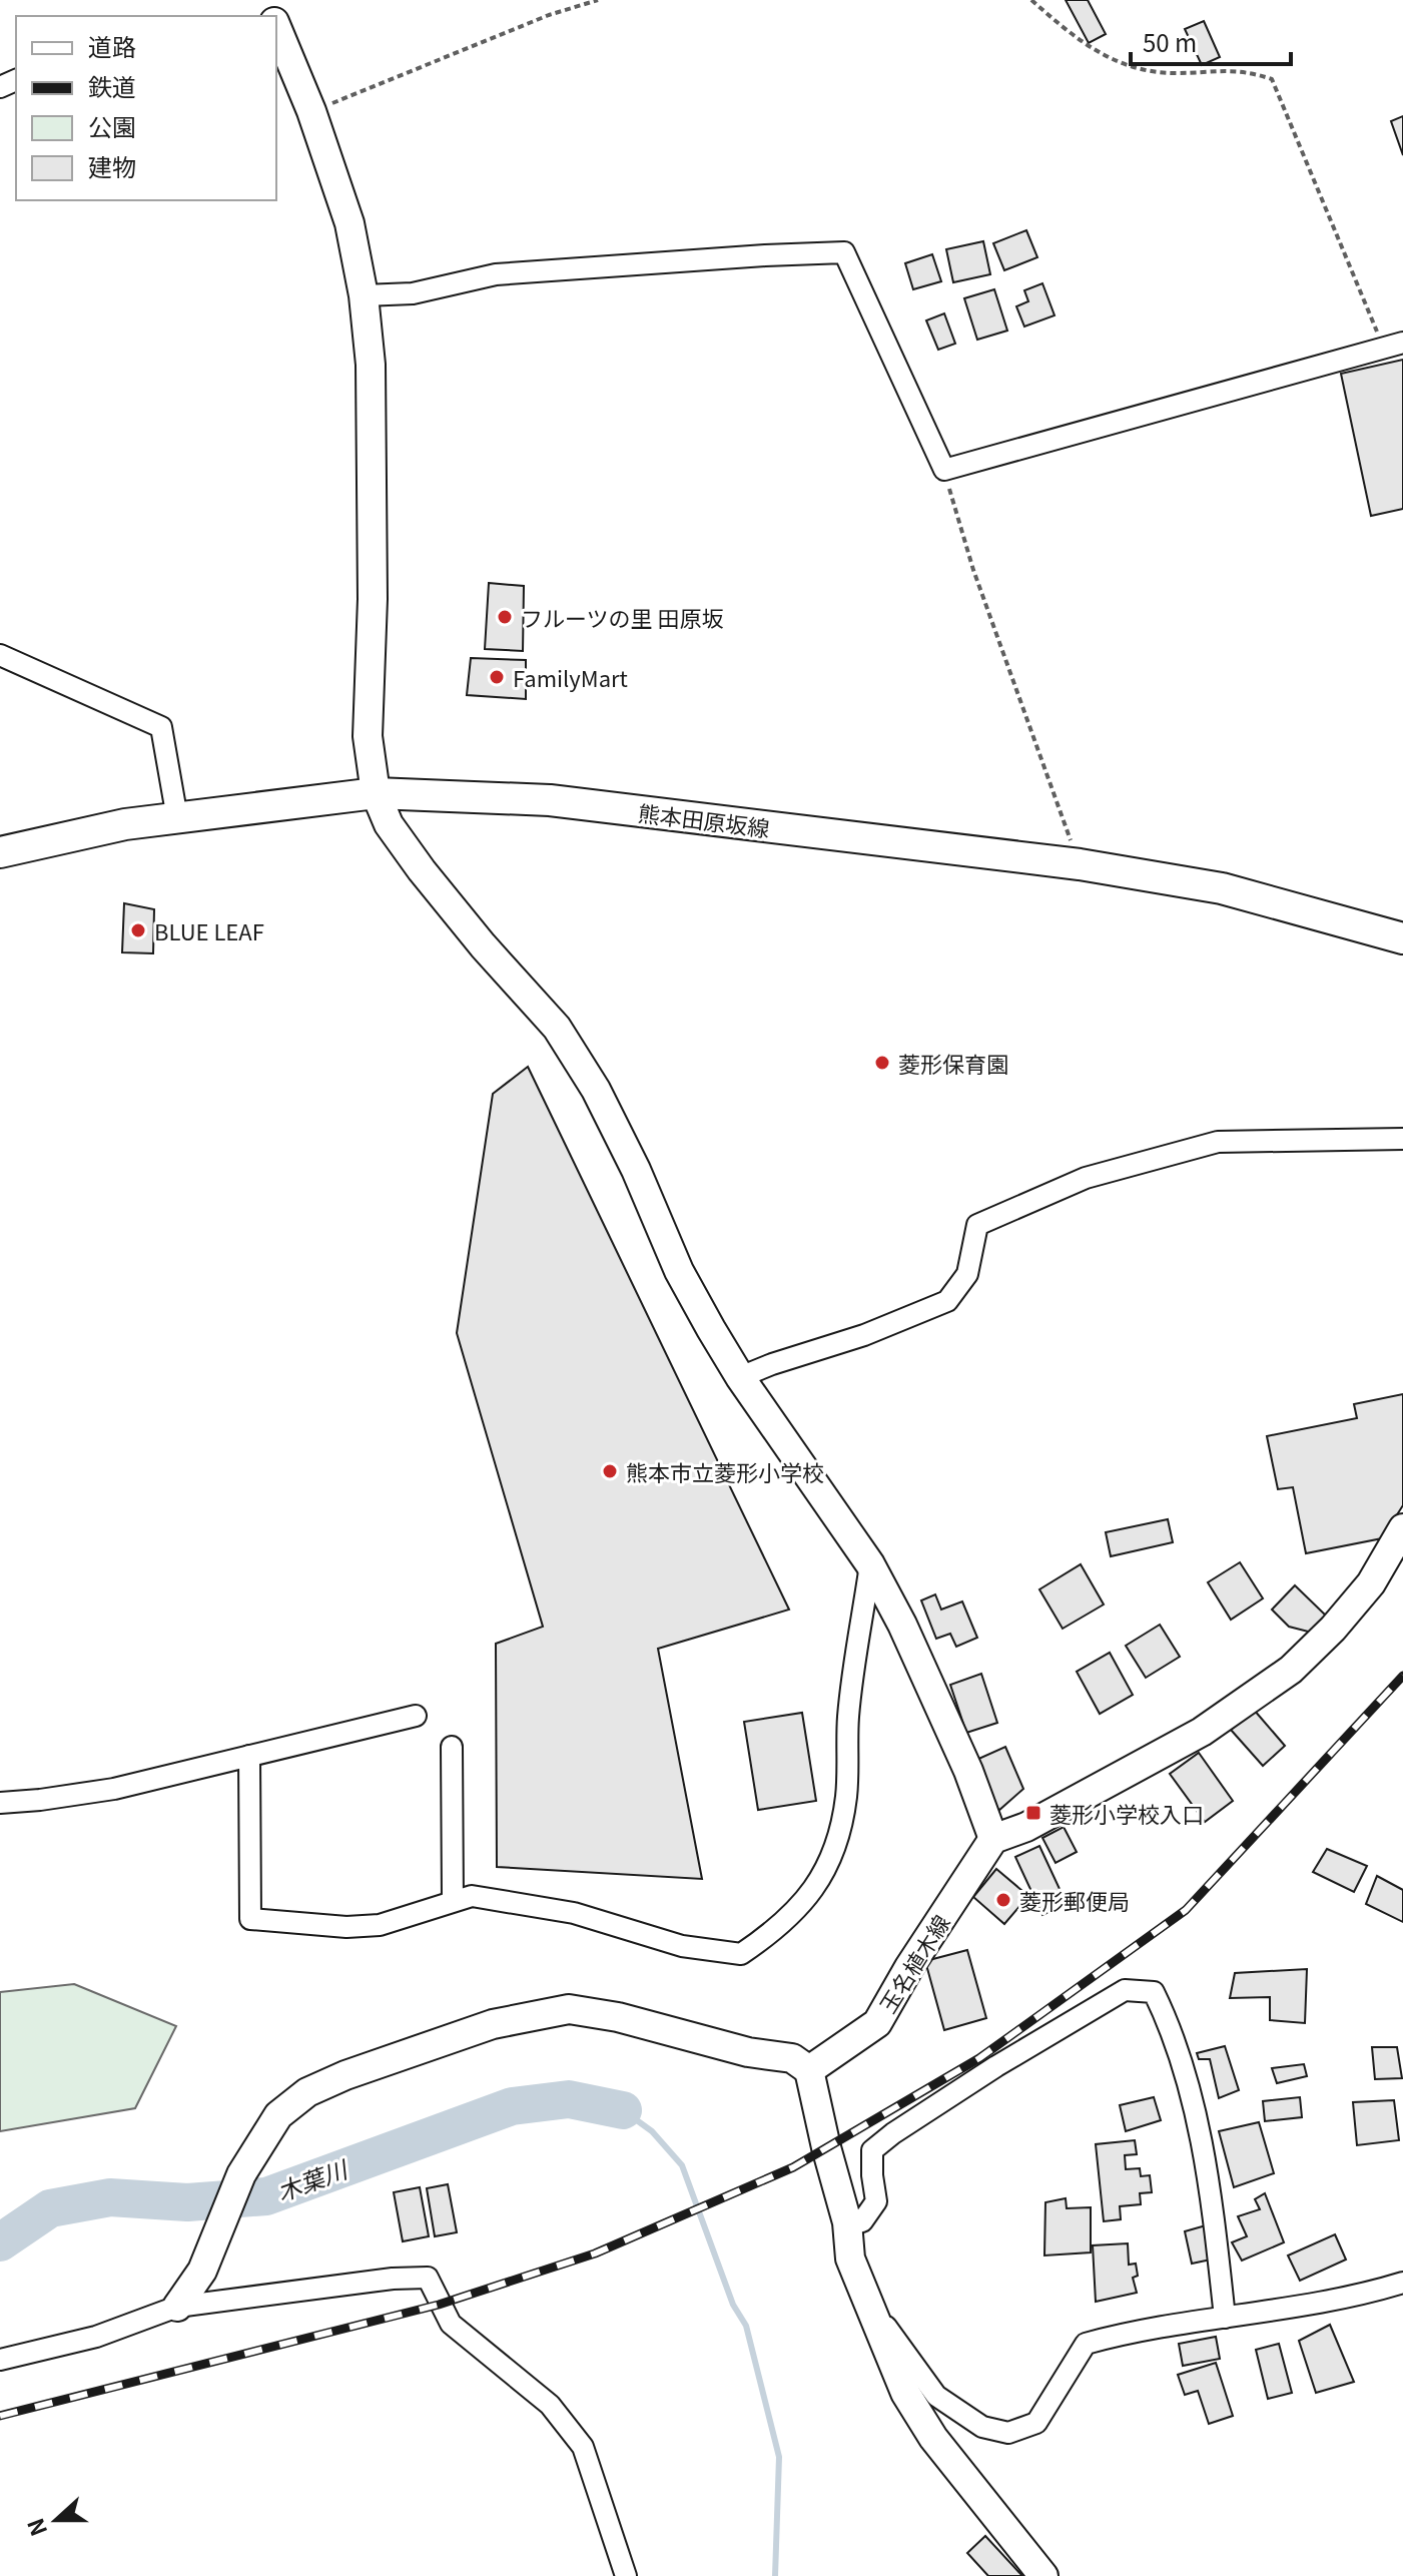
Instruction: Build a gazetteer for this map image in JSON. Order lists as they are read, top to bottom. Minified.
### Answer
{"streets":{"main road":["熊本田原坂線"],"street":["玉名植木線"]},"water":["木葉川"],"places":{"other":["フルーツの里 田原坂","FamilyMart","BLUE LEAF","菱形保育園","熊本市立菱形小学校","菱形郵便局"],"transit":["菱形小学校入口"]},"legend":["道路","鉄道","公園","建物"],"scale_bar":"50 m","north":"left"}
